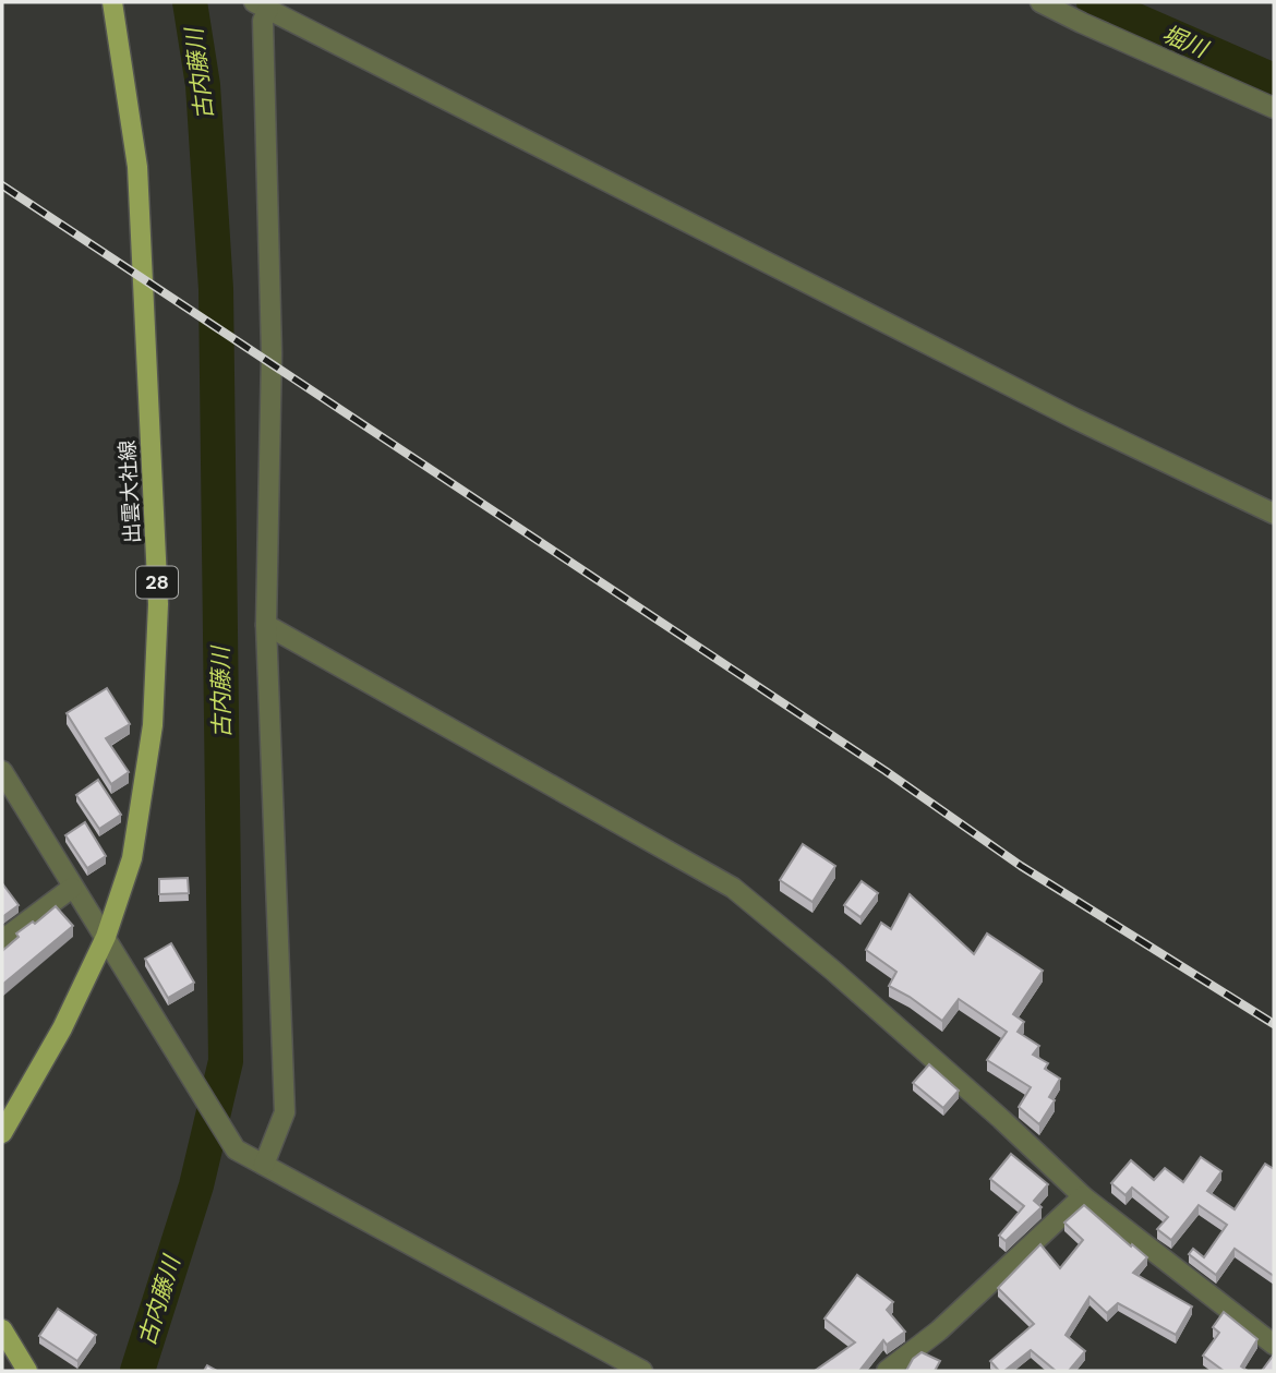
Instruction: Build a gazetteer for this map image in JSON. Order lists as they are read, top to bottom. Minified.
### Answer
{"streets":{"main road":["出雲大社線","28"]},"water":["堀川","古内藤川"]}
